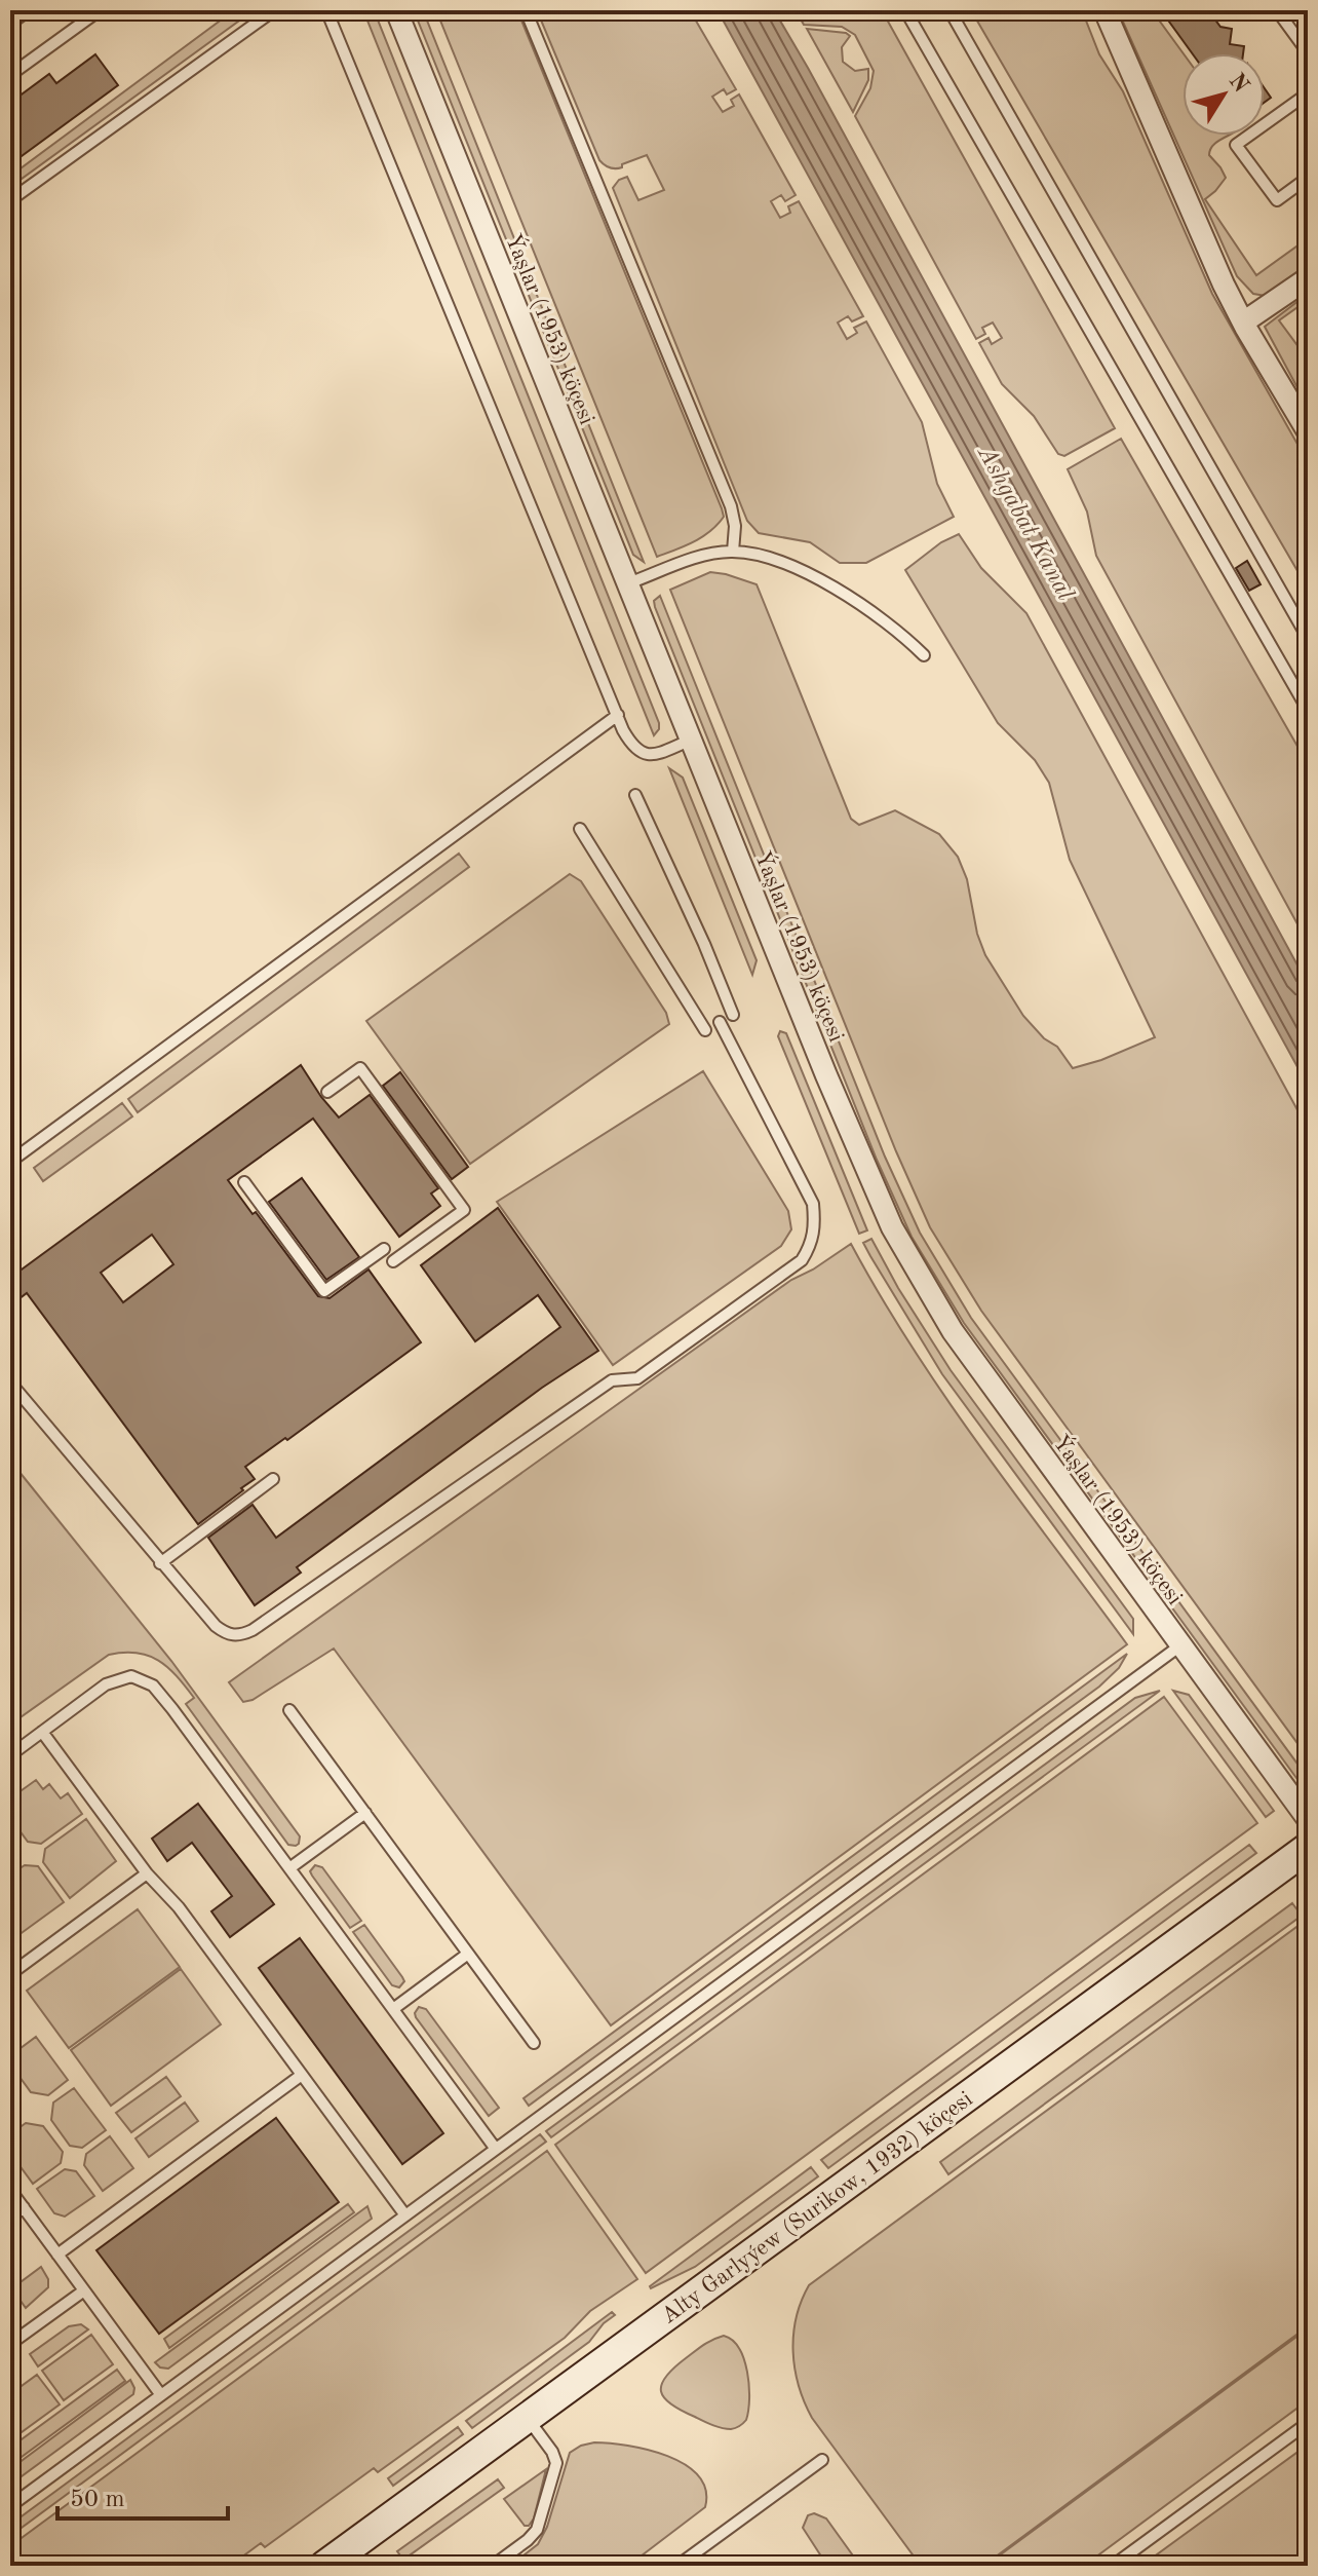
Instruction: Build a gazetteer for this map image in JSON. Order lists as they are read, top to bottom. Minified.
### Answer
{"streets":{"street":["Ýaşlar (1953) köçesi","Alty Garlyýew (Surikow, 1932) köçesi"]},"water":["Ashgabat Kanal"],"scale_bar":"50 m","north":"top right"}
